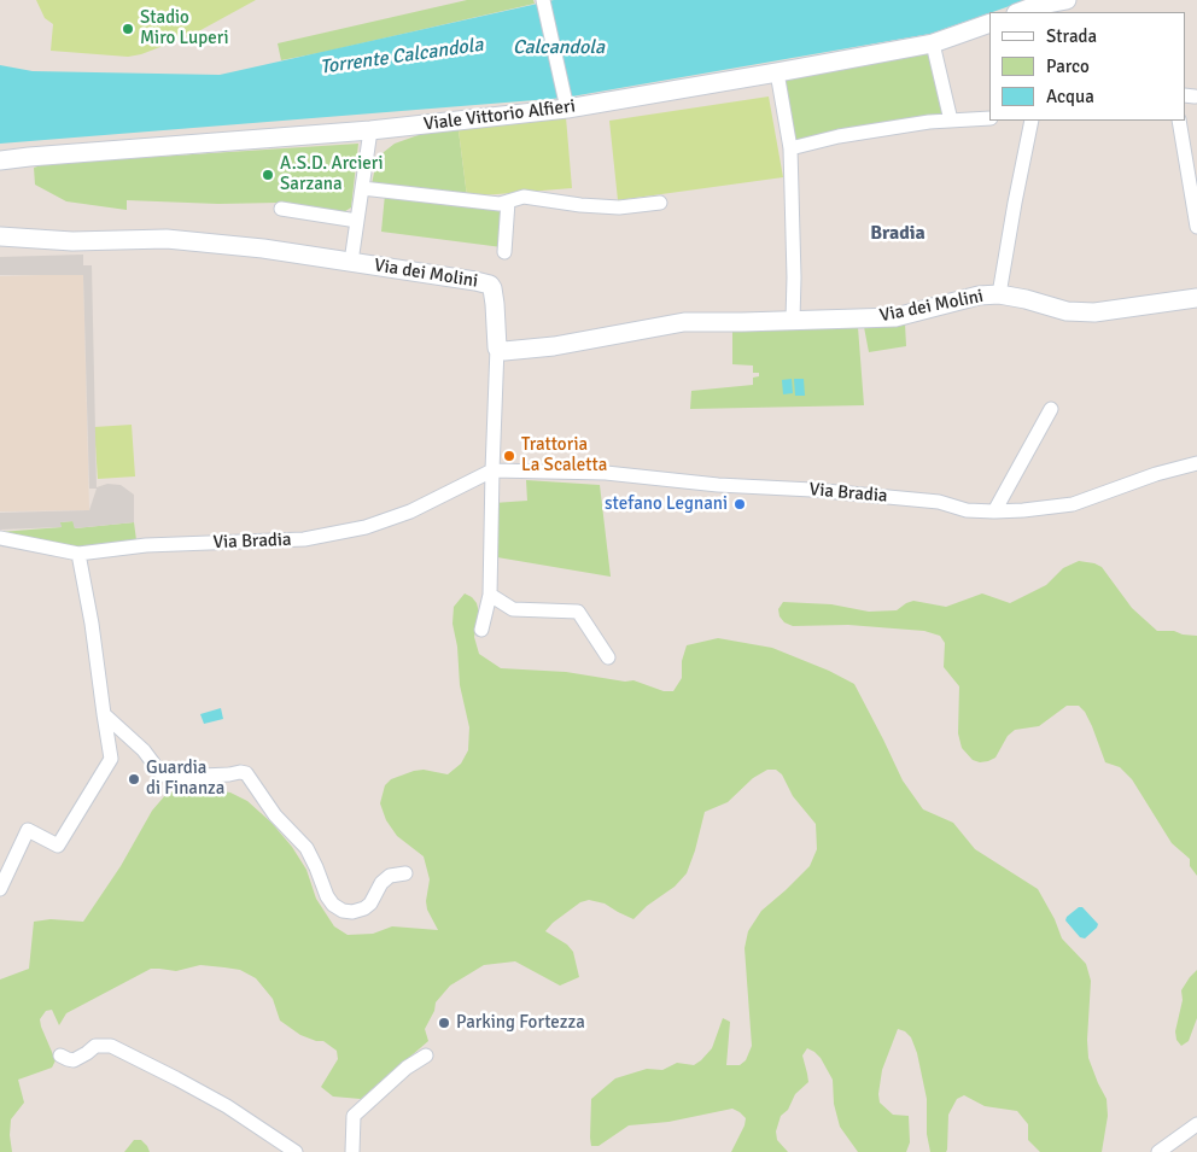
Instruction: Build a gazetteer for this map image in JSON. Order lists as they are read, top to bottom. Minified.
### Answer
{"streets":{"street":["Viale Vittorio Alfieri","Via dei Molini","Via Bradia"]},"districts":["Bradia"],"water":["Calcandola","Torrente Calcandola"],"places":["Stadio Miro Luperi","A.S.D. Arcieri Sarzana","Trattoria La Scaletta","stefano Legnani","Guardia di Finanza","Parking Fortezza"],"legend":["Strada","Parco","Acqua"]}
